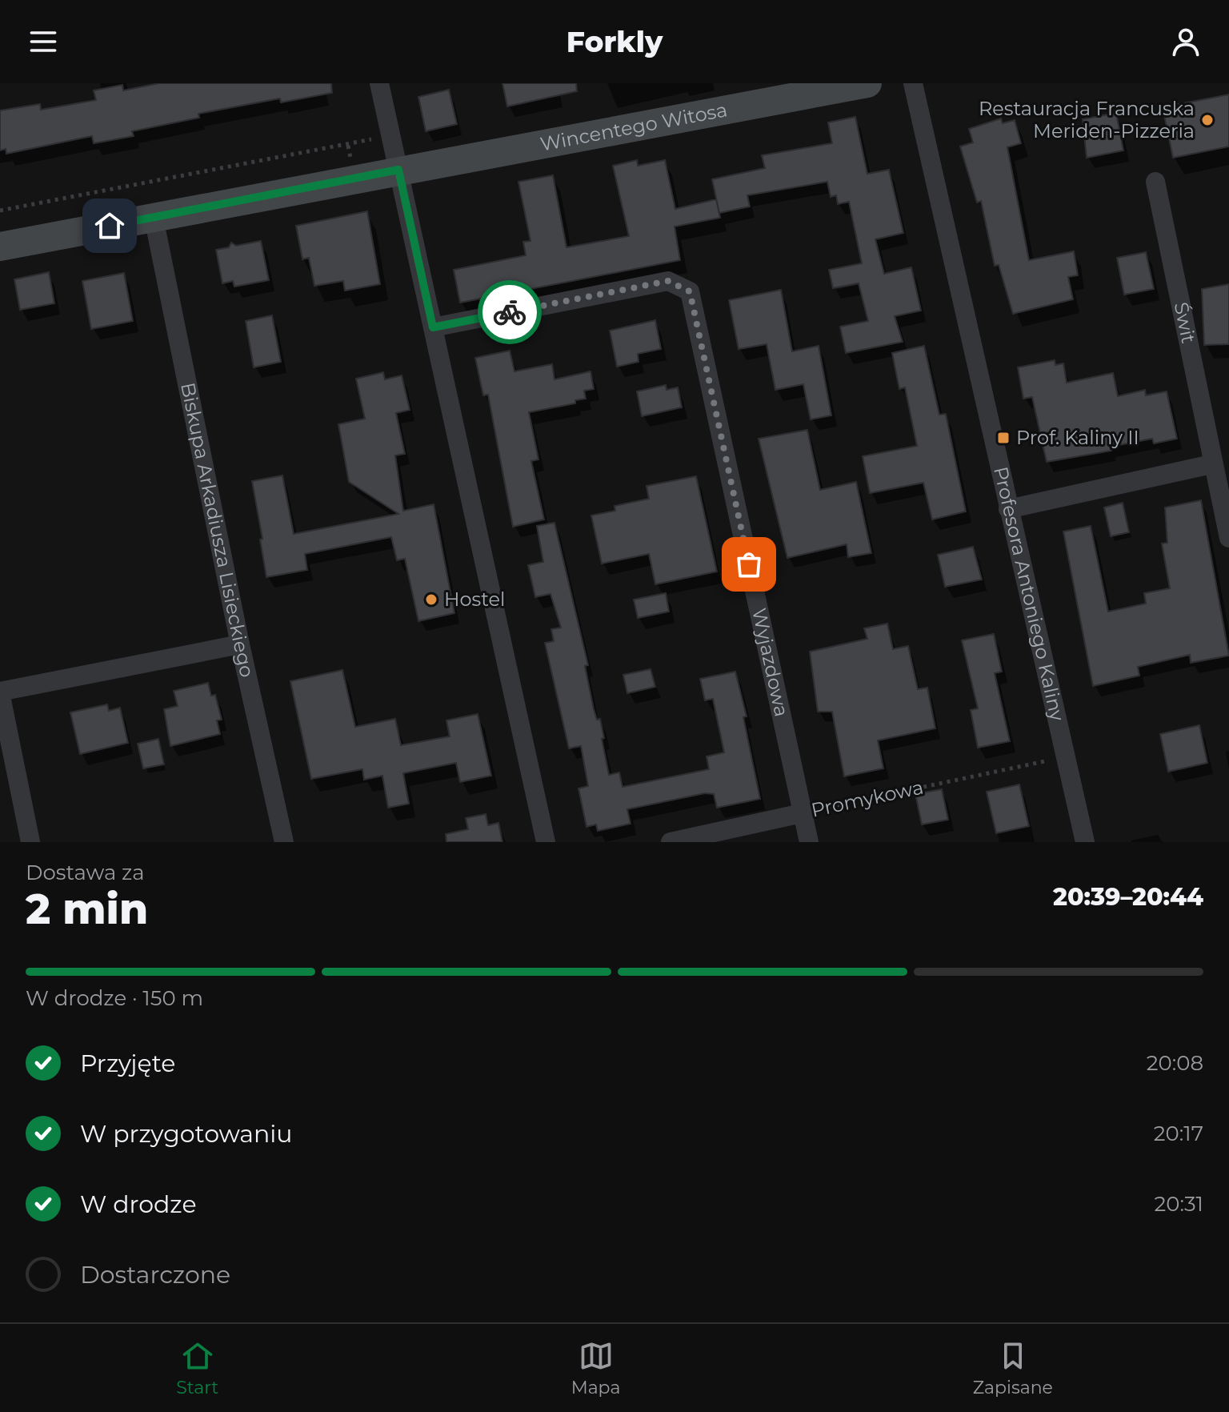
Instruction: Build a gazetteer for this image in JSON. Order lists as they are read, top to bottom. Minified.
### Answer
{"streets":{"street":["Wincentego Witosa","Świt","Biskupa Arkadiusza Lisieckiego","Profesora Antoniego Kaliny","Wyjazdowa","Promykowa"]},"crossings":[["Wincentego Witosa","Biskupa Arkadiusza Lisieckiego"],["Profesora Antoniego Kaliny","Promykowa"],["Wyjazdowa","Promykowa"]],"places":{"other":["Restauracja Francuska Meriden-Pizzeria","Hostel"],"transit":["Prof. Kaliny II"]},"page":{"header":"Forkly","heading":["2 min","Dostawa za","20:39–20:44"],"bar":"W drodze · 150 m","list":[["Przyjęte","20:08"],["W przygotowaniu","20:17"],["W drodze","20:31"],"Dostarczone"],"tabs":["Start","Mapa","Zapisane"]}}
